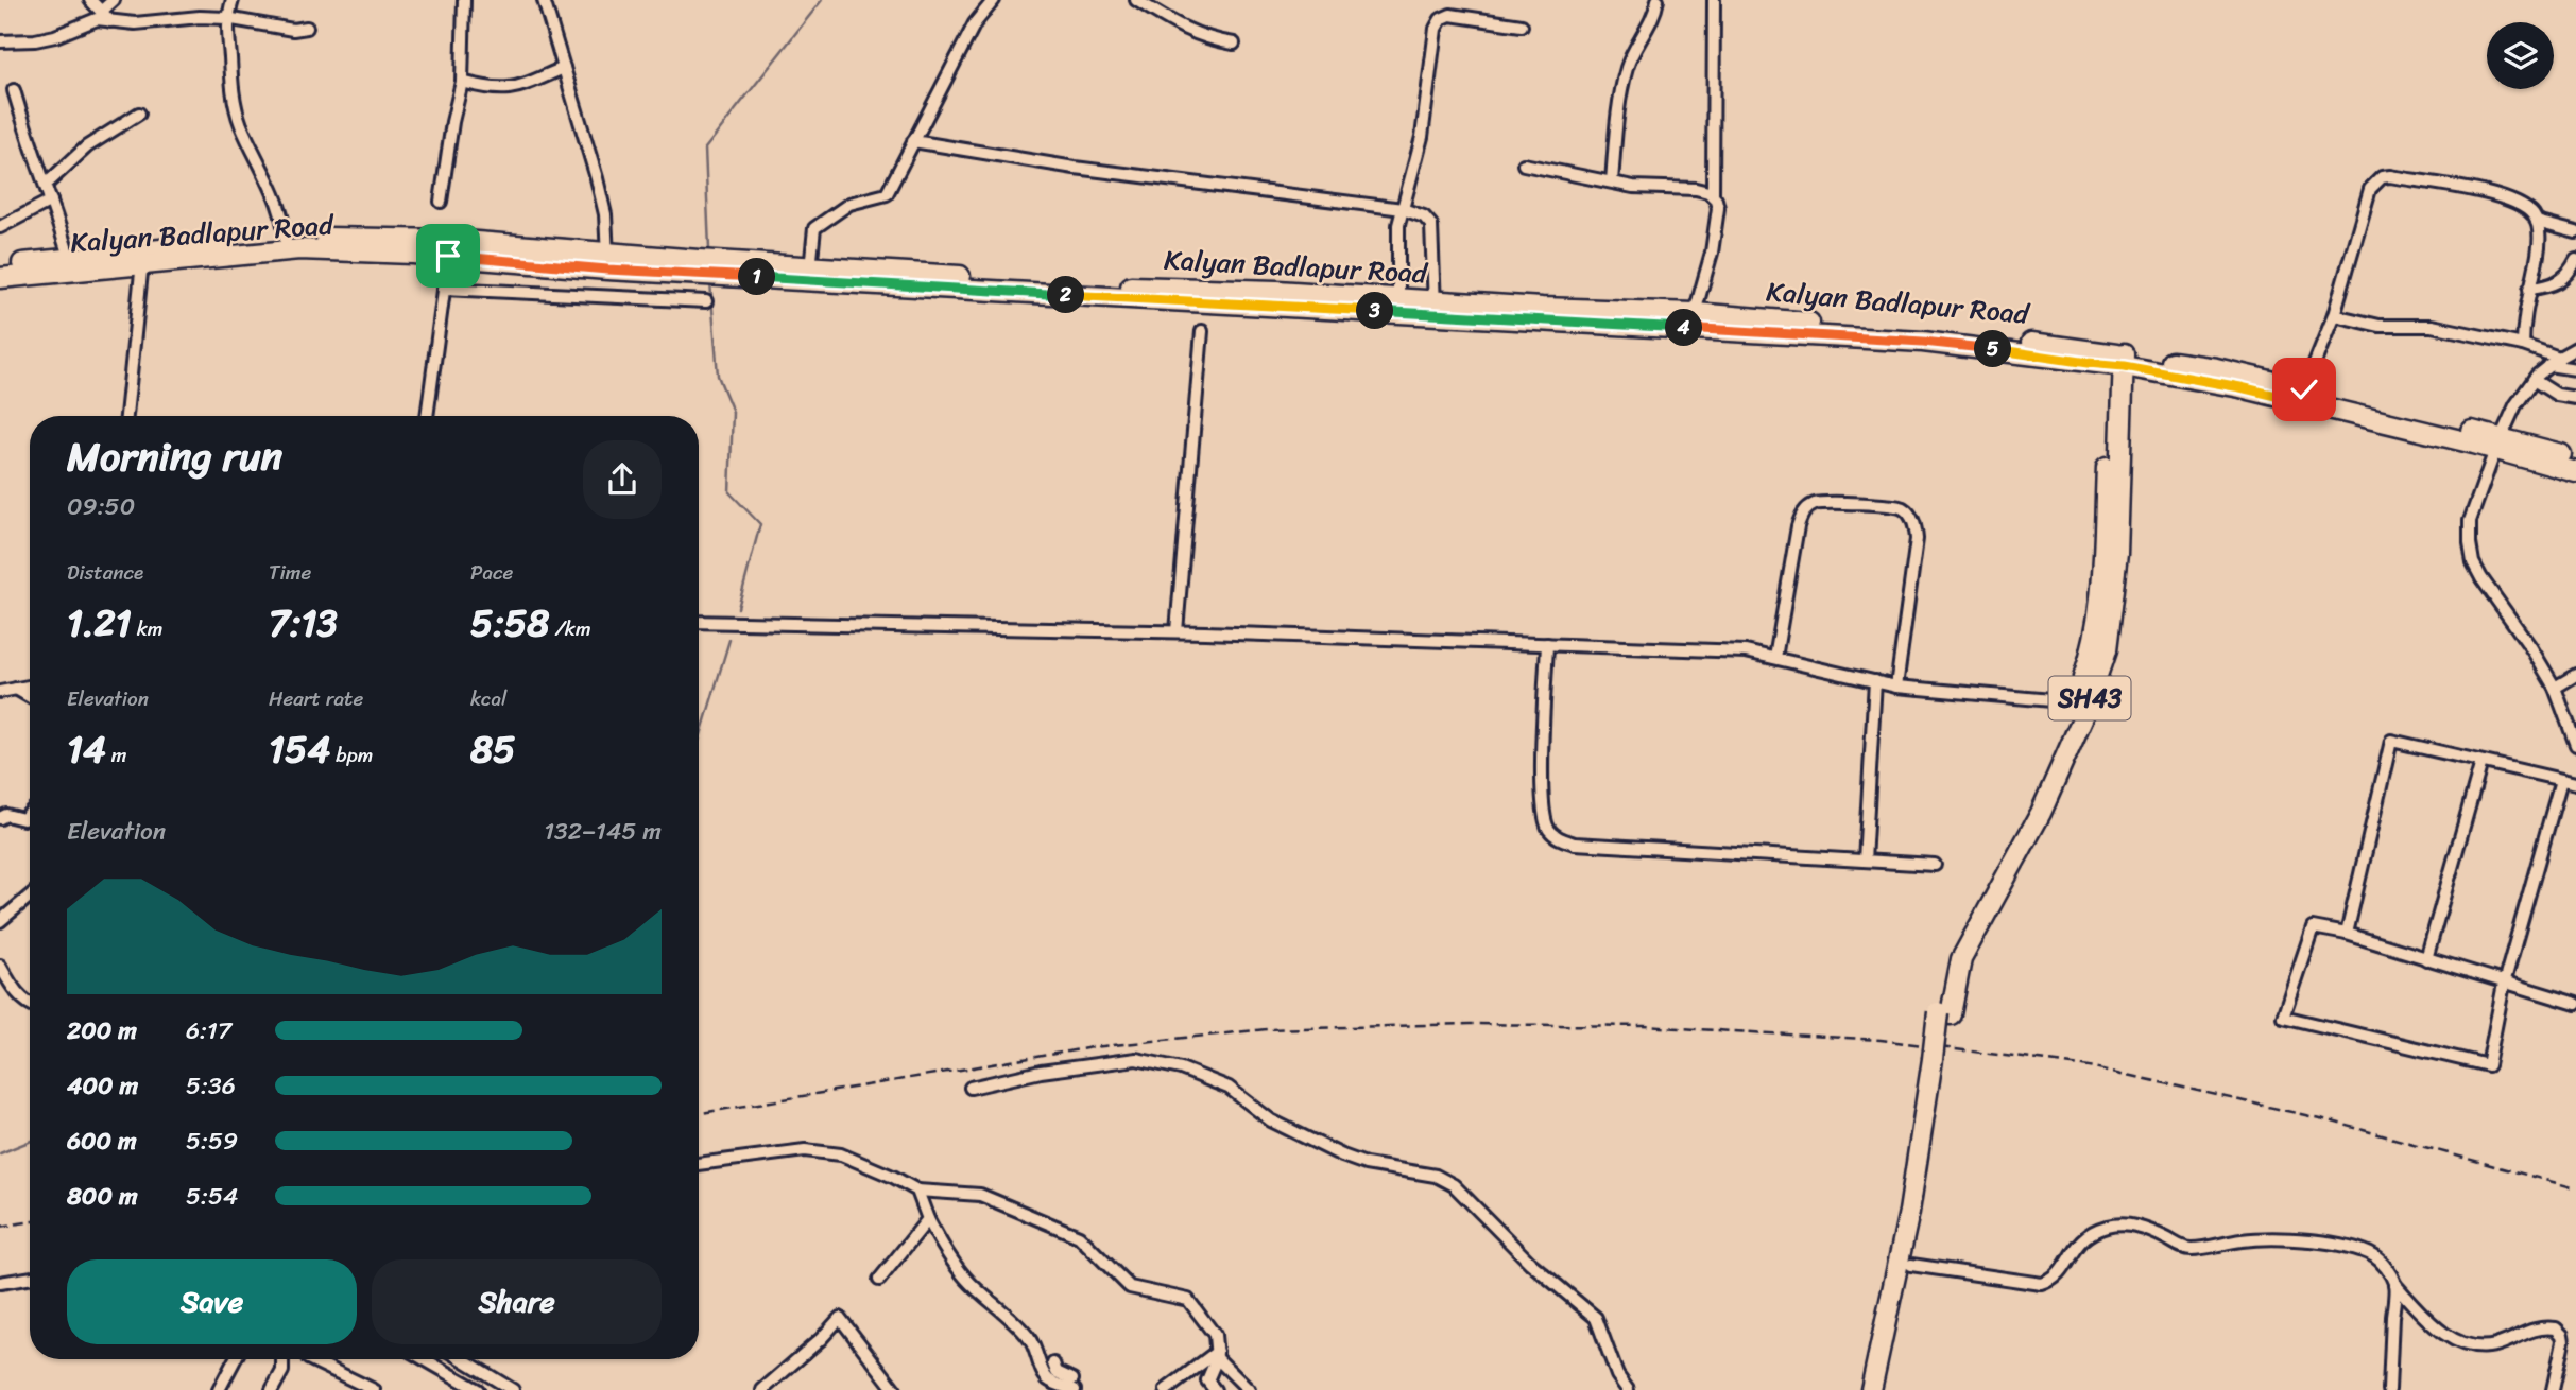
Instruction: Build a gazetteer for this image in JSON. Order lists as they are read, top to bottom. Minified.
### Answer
{"streets":{"main road":["Kalyan Badlapur Road","SH43"]},"crossings":[["Kalyan Badlapur Road","SH43"]],"page":{"pins":["1","2","3","4","5"],"heading":["Morning run","09:50"],"stats":[["Distance","1.21 km"],["Time","7:13"],["Pace","5:58 /km"],["Elevation","14 m"],["Heart rate","154 bpm"],["kcal","85"]],"chart":["Elevation","132–145 m"],"list":[{"name":"200 m","note":"6:17"},{"name":"400 m","note":"5:36"},{"name":"600 m","note":"5:59"},{"name":"800 m","note":"5:54"}],"buttons":["Save","Share"]}}
